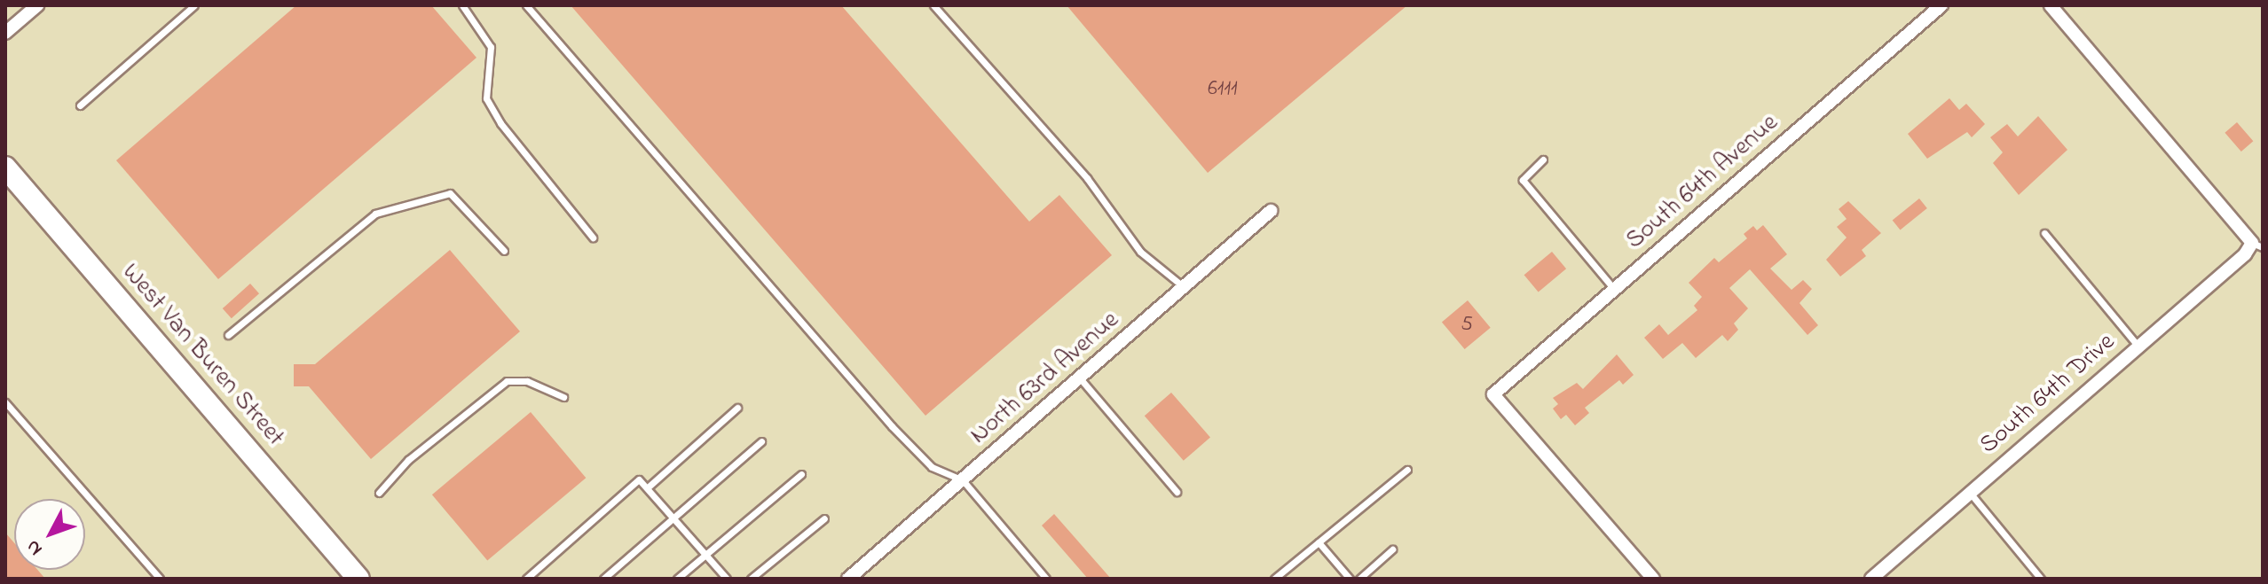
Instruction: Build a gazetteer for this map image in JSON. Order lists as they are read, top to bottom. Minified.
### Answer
{"streets":{"main road":["West Van Buren Street"],"street":["South 64th Avenue","North 63rd Avenue","South 64th Drive"]},"house_numbers":["6111","5"],"north":"bottom left"}
